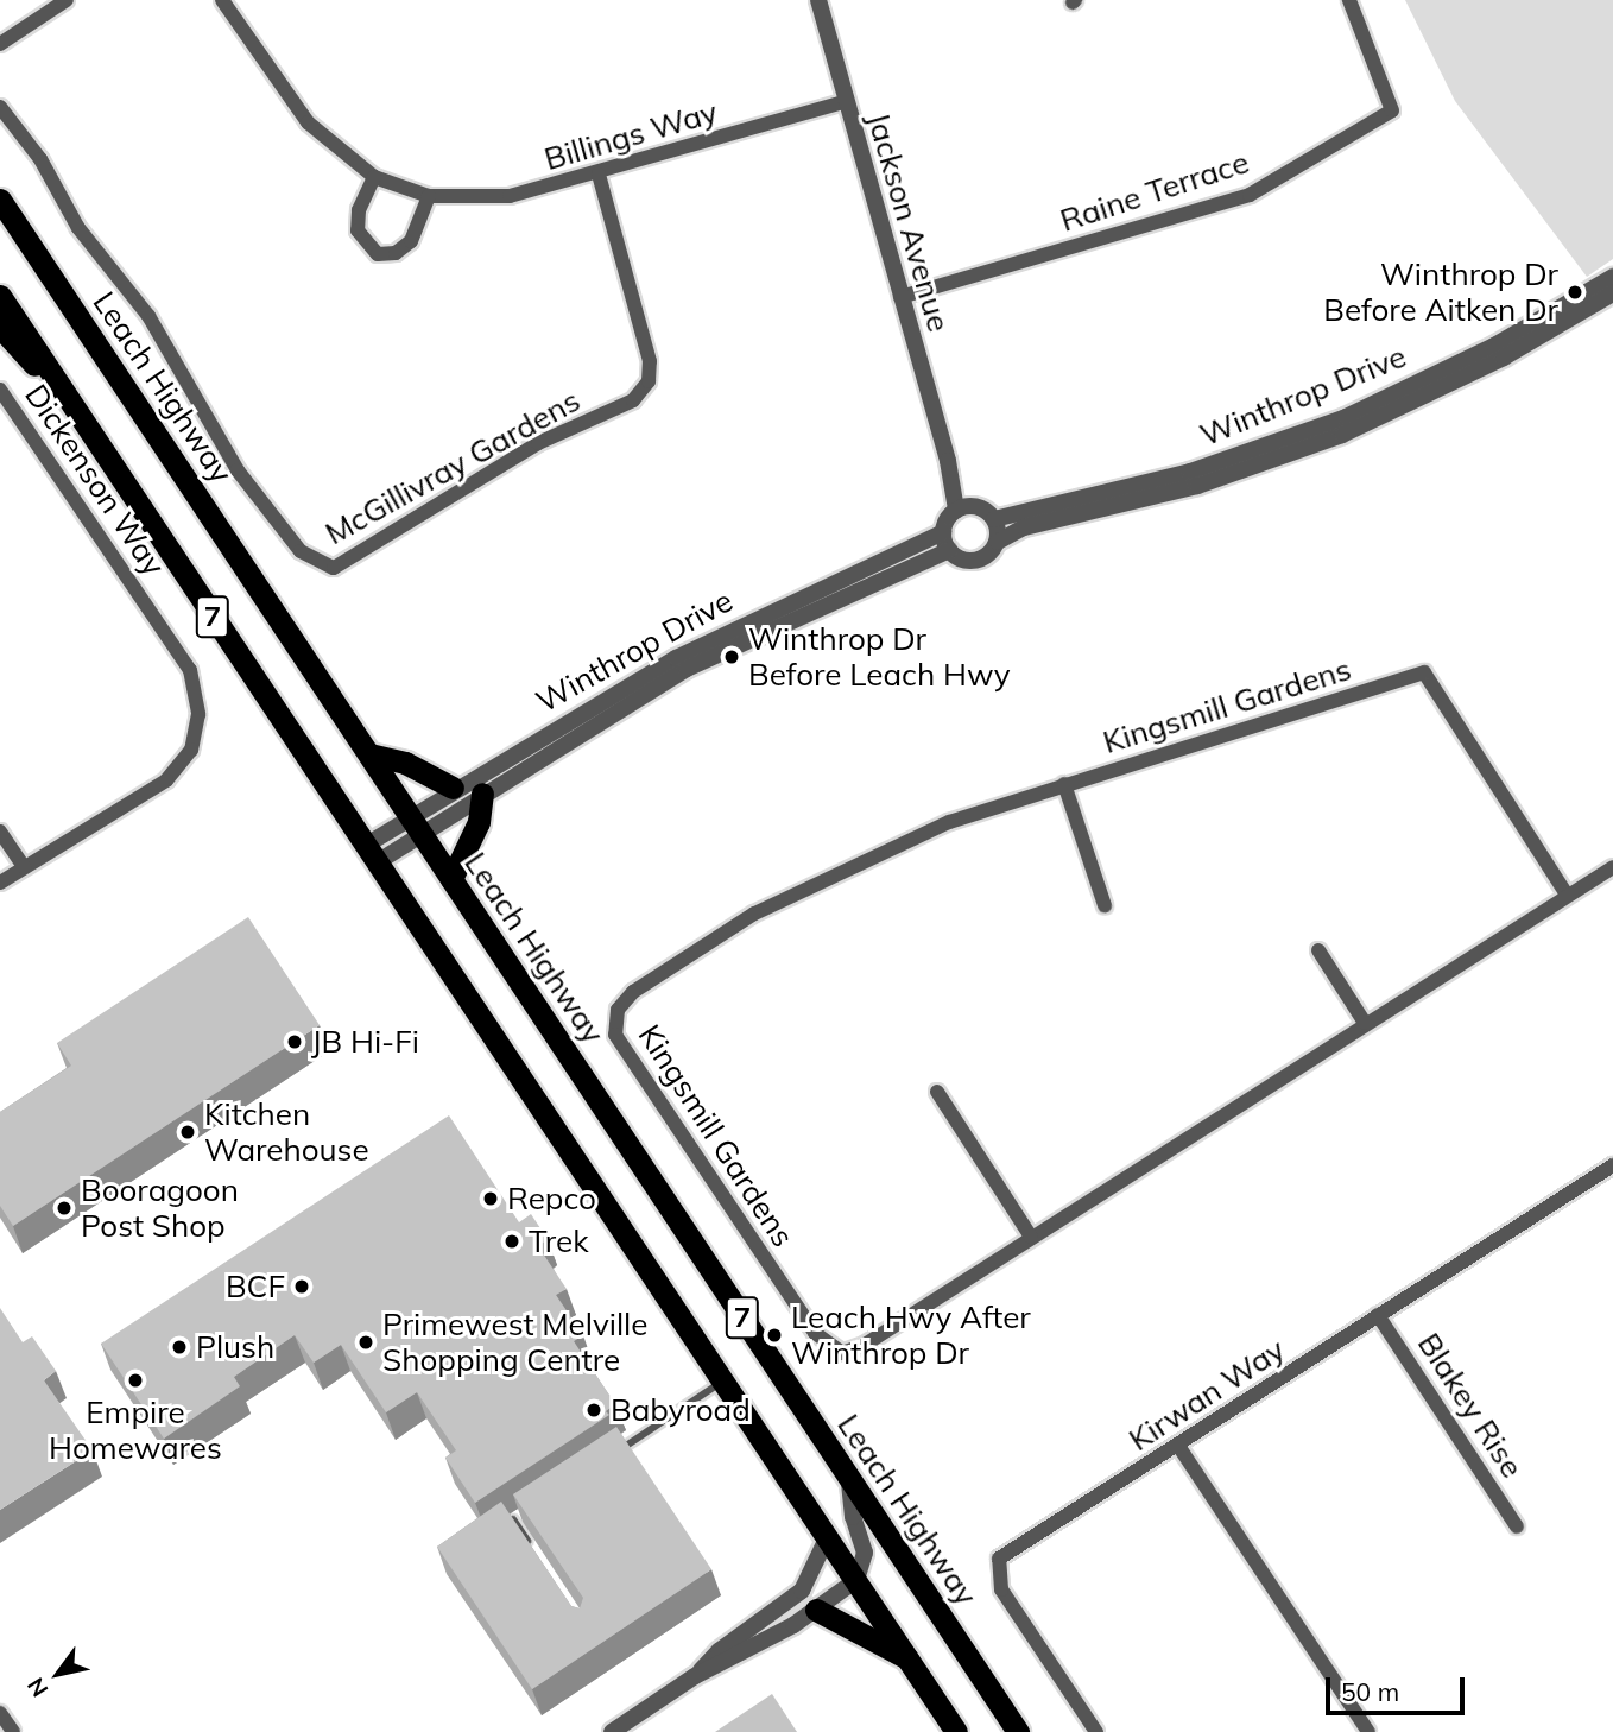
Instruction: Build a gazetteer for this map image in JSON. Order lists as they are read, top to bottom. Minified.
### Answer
{"streets":{"highway":["Leach Highway","7"],"street":["Billings Way","Raine Terrace","Jackson Avenue","Winthrop Drive","McGillivray Gardens","Dickenson Way","Kingsmill Gardens","Kirwan Way","Blakey Rise"]},"crossings":[["Billings Way","Jackson Avenue"],["Billings Way","McGillivray Gardens"],["Raine Terrace","Jackson Avenue"],["Jackson Avenue","Winthrop Drive"],["Leach Highway","Winthrop Drive"],["Winthrop Drive","7"],["Kirwan Way","Blakey Rise"]],"places":["Winthrop Dr Before Aitken Dr","Winthrop Dr Before Leach Hwy","JB Hi-Fi","Kitchen Warehouse","Repco","Booragoon Post Shop","Trek","BCF","Leach Hwy After Winthrop Dr","Primewest Melville Shopping Centre","Plush","Empire Homewares","Babyroad"],"scale_bar":"50 m","north":"bottom left"}
